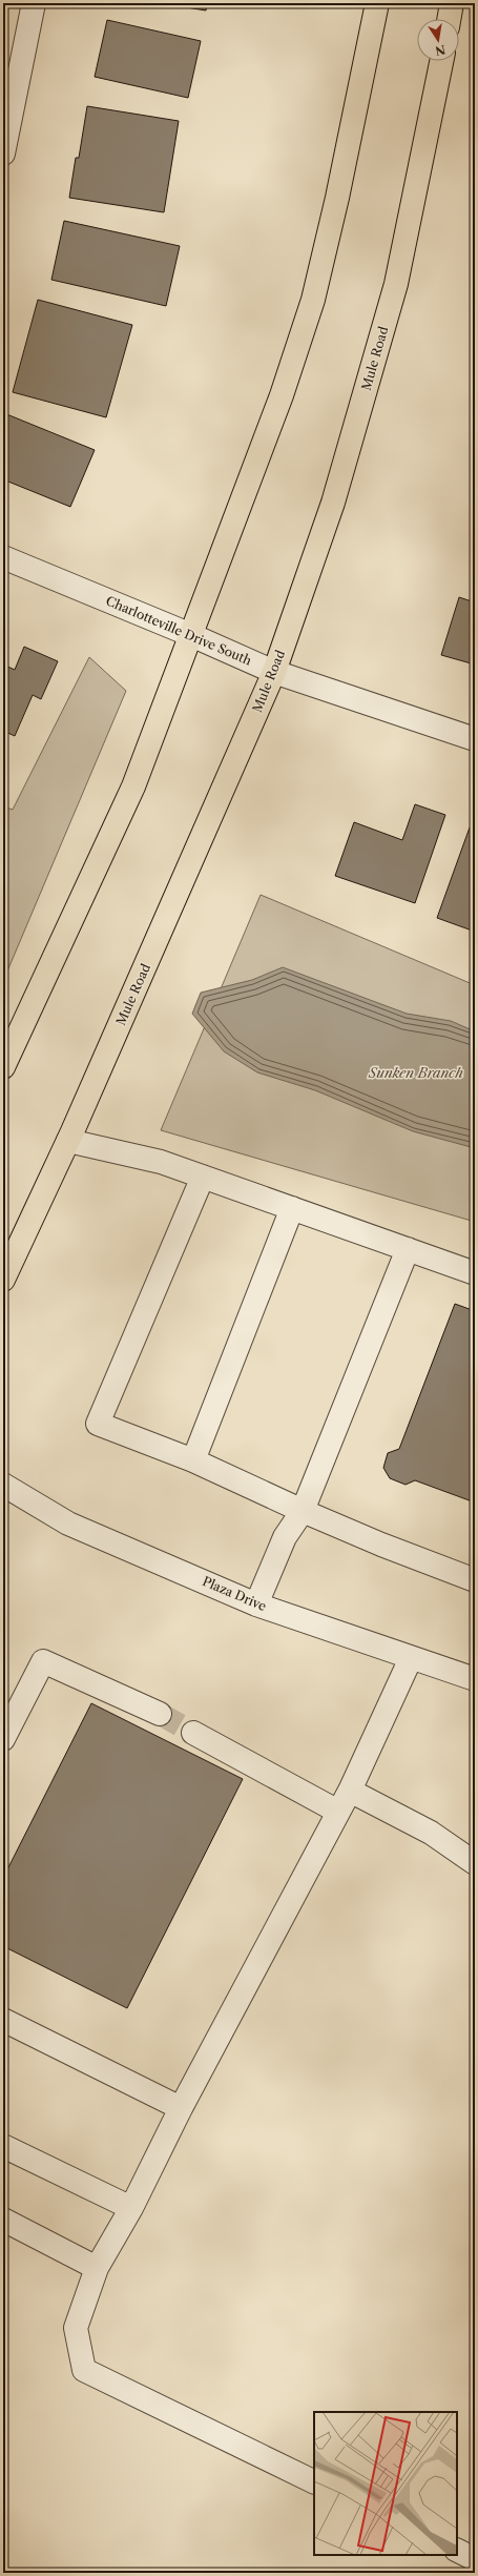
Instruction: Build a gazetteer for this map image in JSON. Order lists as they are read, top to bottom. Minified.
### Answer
{"streets":{"main road":["Mule Road"],"street":["Charlotteville Drive South","Plaza Drive"]},"crossings":[["Mule Road","Charlotteville Drive South"]],"water":["Sunken Branch"],"north":"bottom"}
